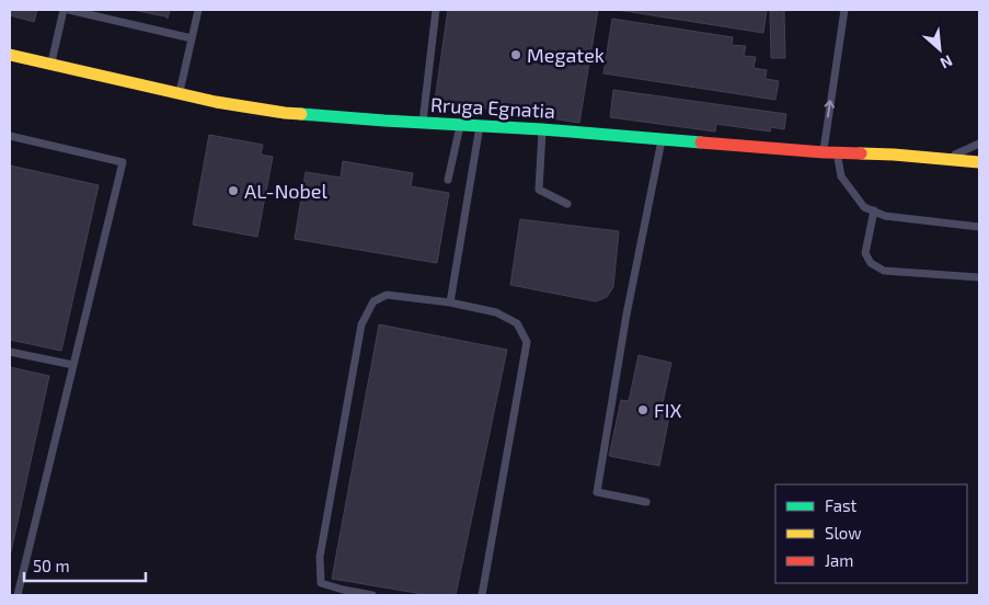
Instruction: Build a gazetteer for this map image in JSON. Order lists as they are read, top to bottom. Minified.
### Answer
{"streets":{"main road":["Rruga Egnatia"]},"places":["Megatek","AL-Nobel","FIX"],"legend":["Fast","Slow","Jam"],"scale_bar":"50 m","north":"bottom right"}
